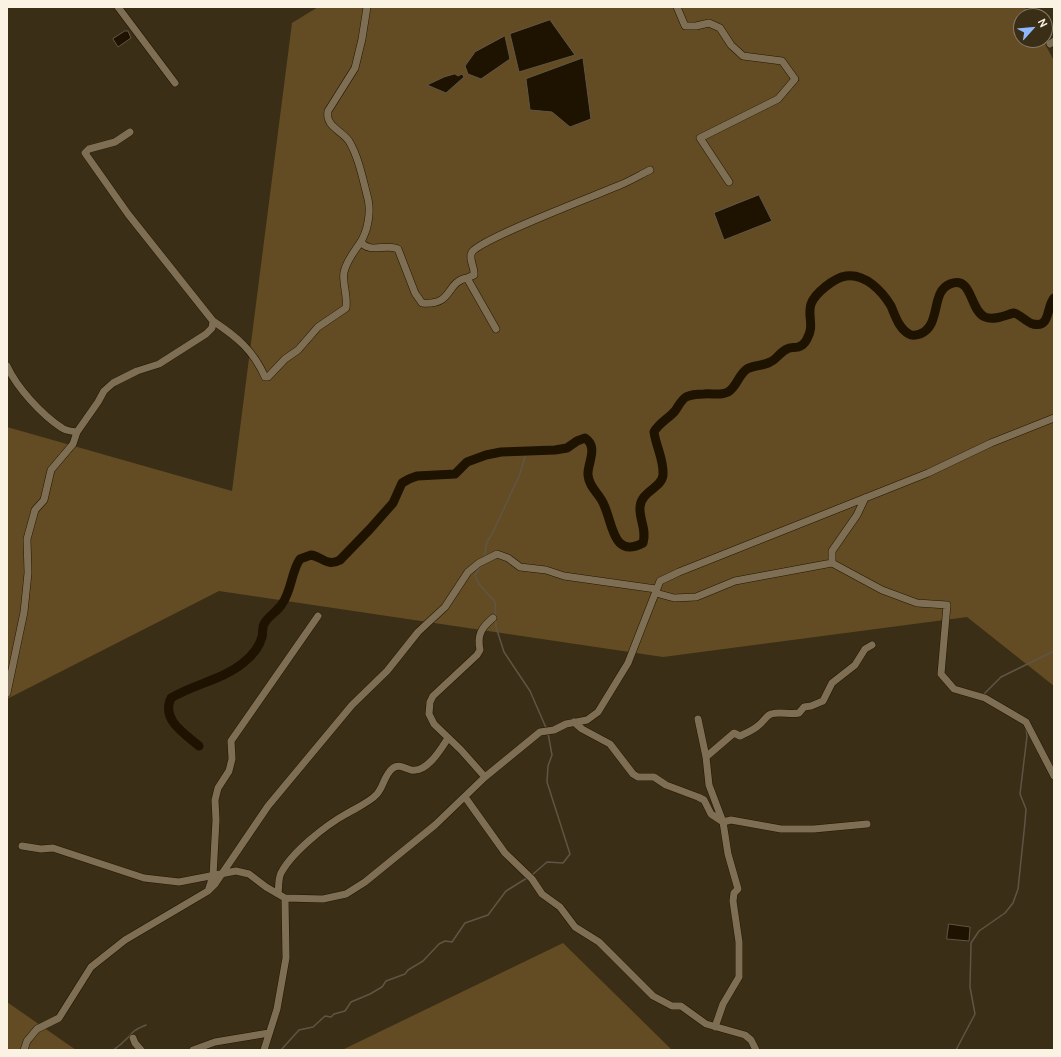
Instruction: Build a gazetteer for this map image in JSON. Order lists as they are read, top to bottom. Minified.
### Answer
{"north":"top right"}
